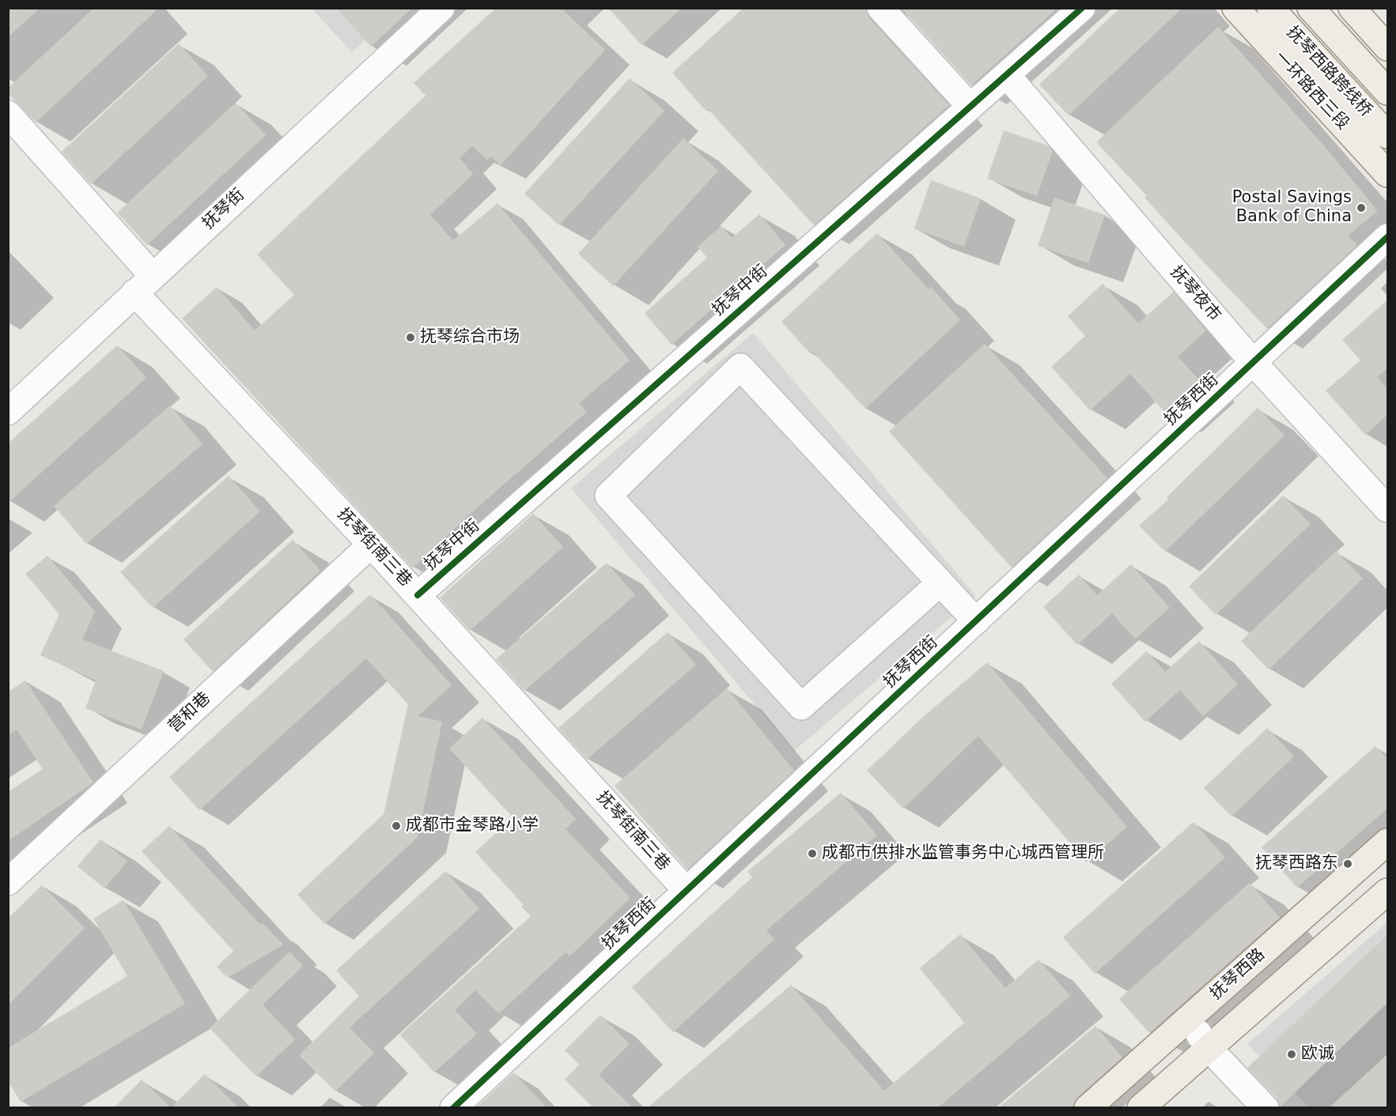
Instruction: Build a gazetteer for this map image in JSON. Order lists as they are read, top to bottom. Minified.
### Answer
{"streets":{"main road":["抚琴西路跨线桥","一环路西三段","抚琴西路"],"street":["抚琴街","抚琴中街","抚琴夜市","抚琴西街","抚琴街南三巷","营和巷"]},"crossings":[["抚琴街","抚琴街南三巷"],["抚琴中街","抚琴夜市"],["抚琴中街","抚琴街南三巷"],["抚琴夜市","抚琴西街"],["抚琴西街","抚琴街南三巷"],["抚琴街南三巷","营和巷"]],"places":["Postal Savings Bank of China","抚琴综合市场","成都市金琴路小学","成都市供排水监管事务中心城西管理所","抚琴西路东","欧诚"]}
